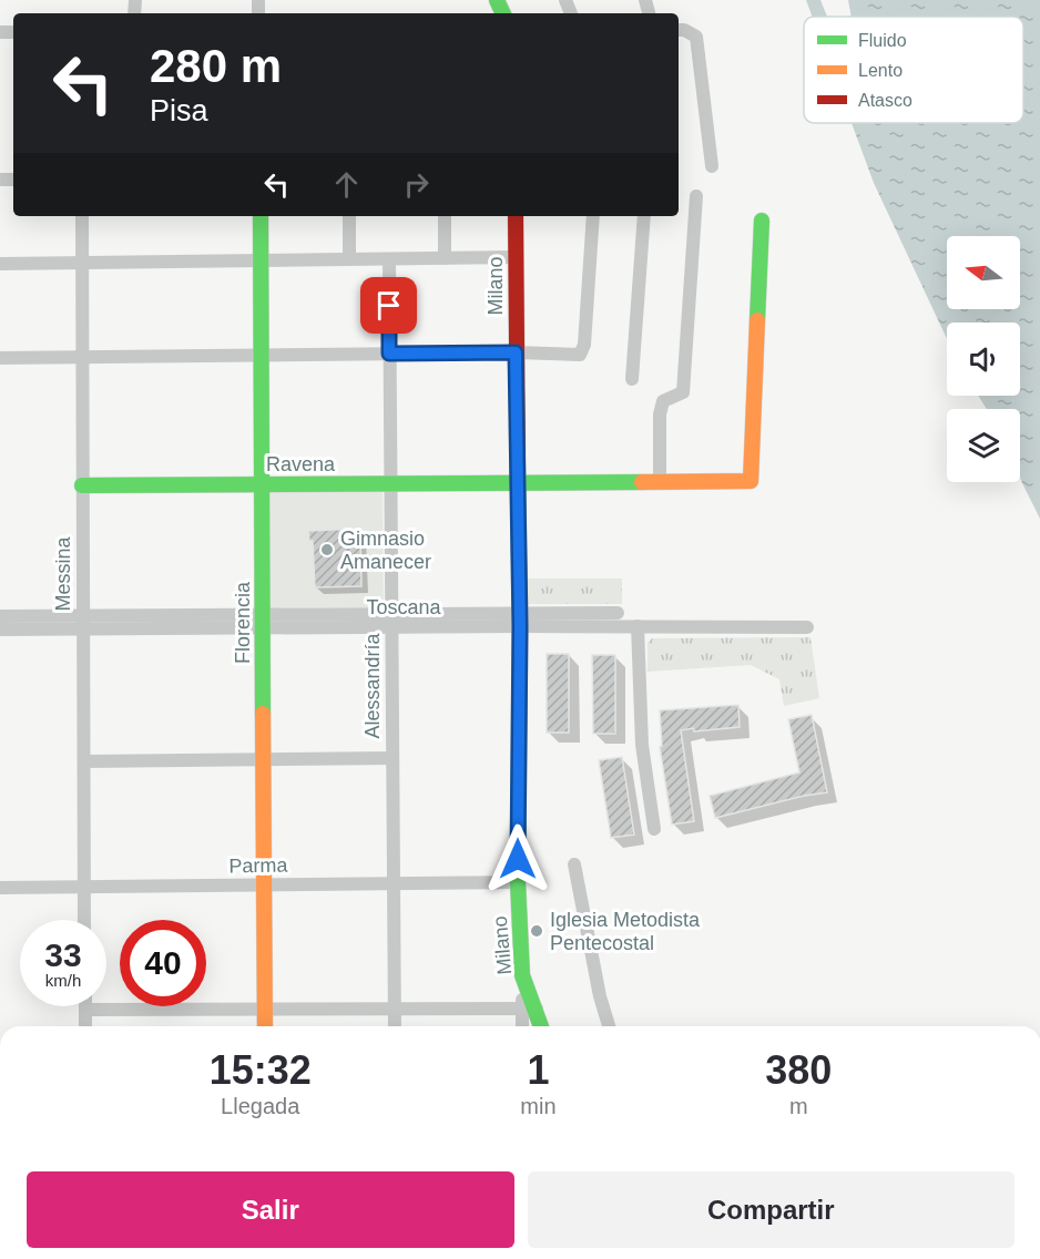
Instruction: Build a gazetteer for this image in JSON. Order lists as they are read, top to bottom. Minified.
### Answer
{"streets":{"street":["Milano","Ravena","Messina","Toscana","Florencia","Alessandría","Parma"]},"crossings":[["Milano","Ravena"],["Milano","Toscana"],["Milano","Parma"],["Ravena","Messina"],["Ravena","Florencia"],["Ravena","Alessandría"],["Messina","Toscana"],["Messina","Parma"],["Toscana","Florencia"],["Toscana","Alessandría"],["Florencia","Parma"],["Alessandría","Parma"]],"places":["Gimnasio Amanecer","Iglesia Metodista Pentecostal"],"legend":["Fluido","Lento","Atasco"],"north":"left","page":{"turn":["280 m","Pisa"],"speed":"33 km/h","limit":"40","eta":["15:32","Llegada","1","min","380","m"],"buttons":["Salir","Compartir"]}}
